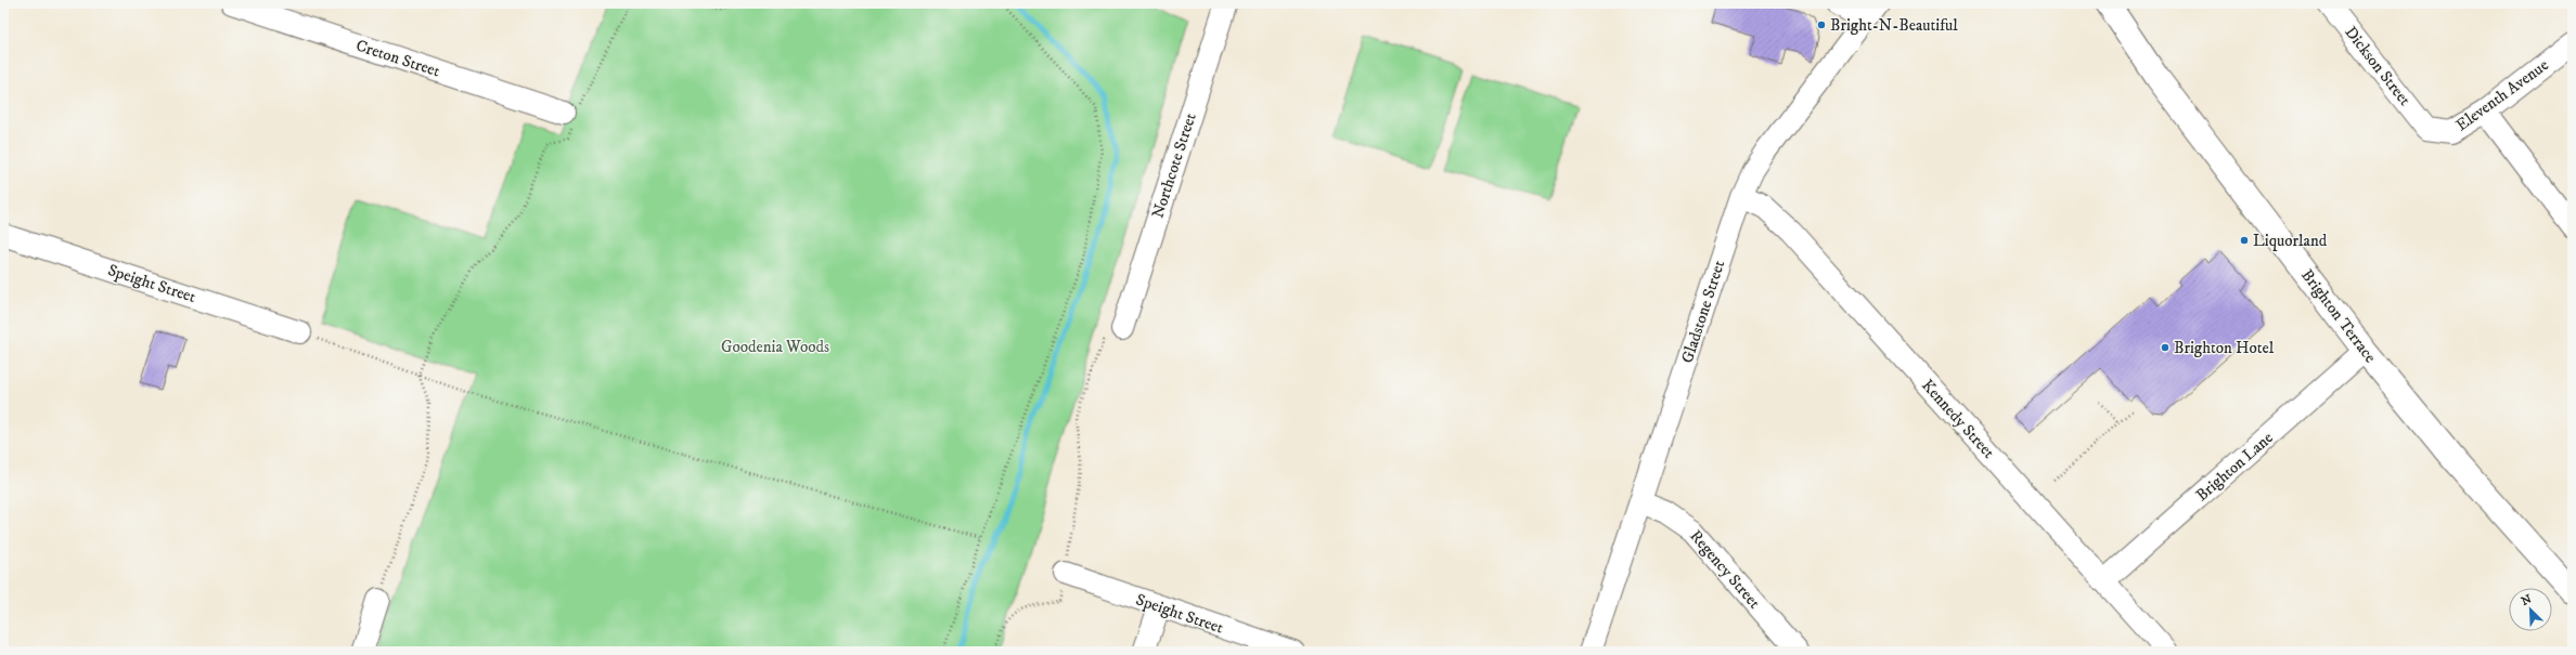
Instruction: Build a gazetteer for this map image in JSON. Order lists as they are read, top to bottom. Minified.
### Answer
{"streets":{"main road":["Brighton Terrace"],"street":["Creton Street","Dickson Street","Eleventh Avenue","Northcote Street","Speight Street","Gladstone Street","Kennedy Street","Brighton Lane","Regency Street"]},"crossings":[["Dickson Street","Eleventh Avenue"],["Gladstone Street","Kennedy Street"],["Gladstone Street","Regency Street"],["Brighton Terrace","Brighton Lane"],["Kennedy Street","Brighton Lane"]],"parks":["Goodenia Woods"],"places":["Bright-N-Beautiful","Liquorland","Brighton Hotel"],"north":"top left"}
